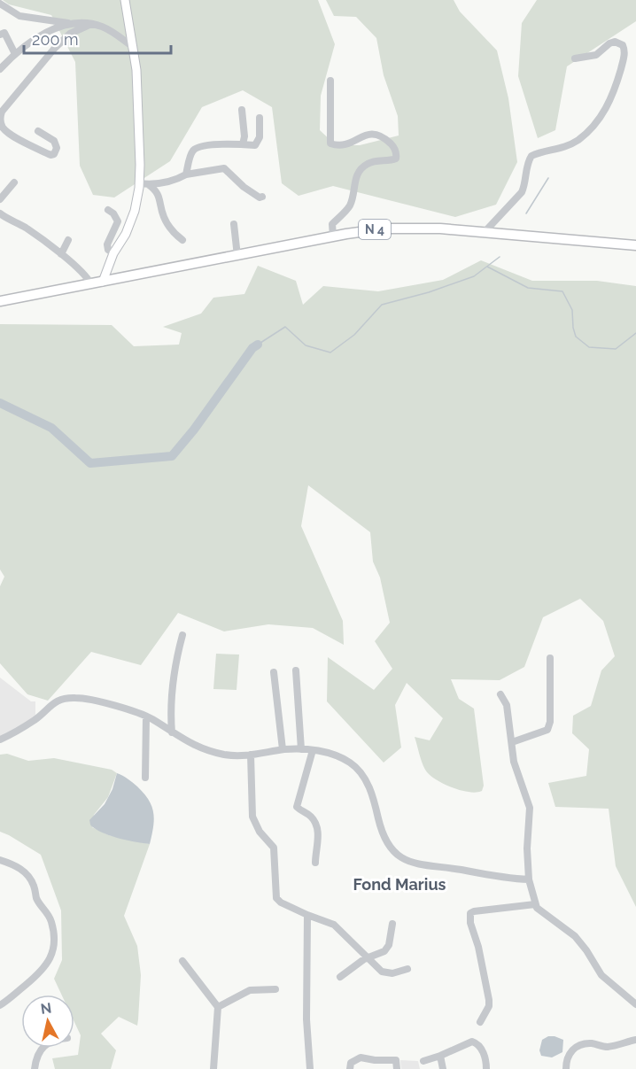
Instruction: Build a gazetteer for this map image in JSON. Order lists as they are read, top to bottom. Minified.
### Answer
{"streets":{"highway":["N 4"]},"districts":["Fond Marius"],"scale_bar":"200 m","north":"top"}
